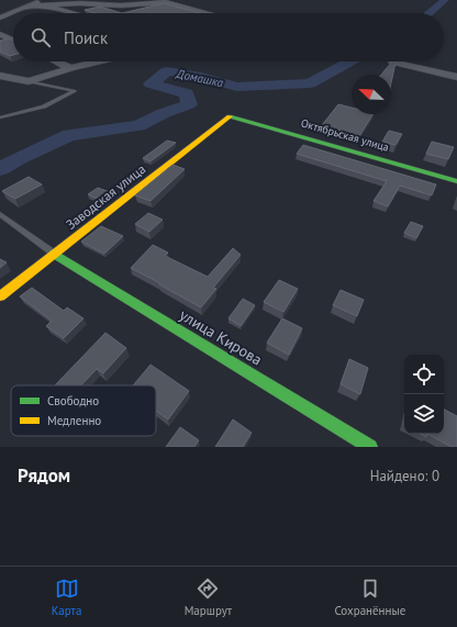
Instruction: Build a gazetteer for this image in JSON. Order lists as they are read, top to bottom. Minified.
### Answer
{"streets":{"street":["Октябрьская улица","Заводская улица","улица Кирова"]},"crossings":[["Октябрьская улица","Заводская улица"],["Заводская улица","улица Кирова"]],"water":["Домашка"],"legend":["Свободно","Медленно"],"north":"top left","page":{"search":"Поиск","heading":["Рядом","Найдено: 0"],"nav":["Карта","Маршрут","Сохранённые"]}}
